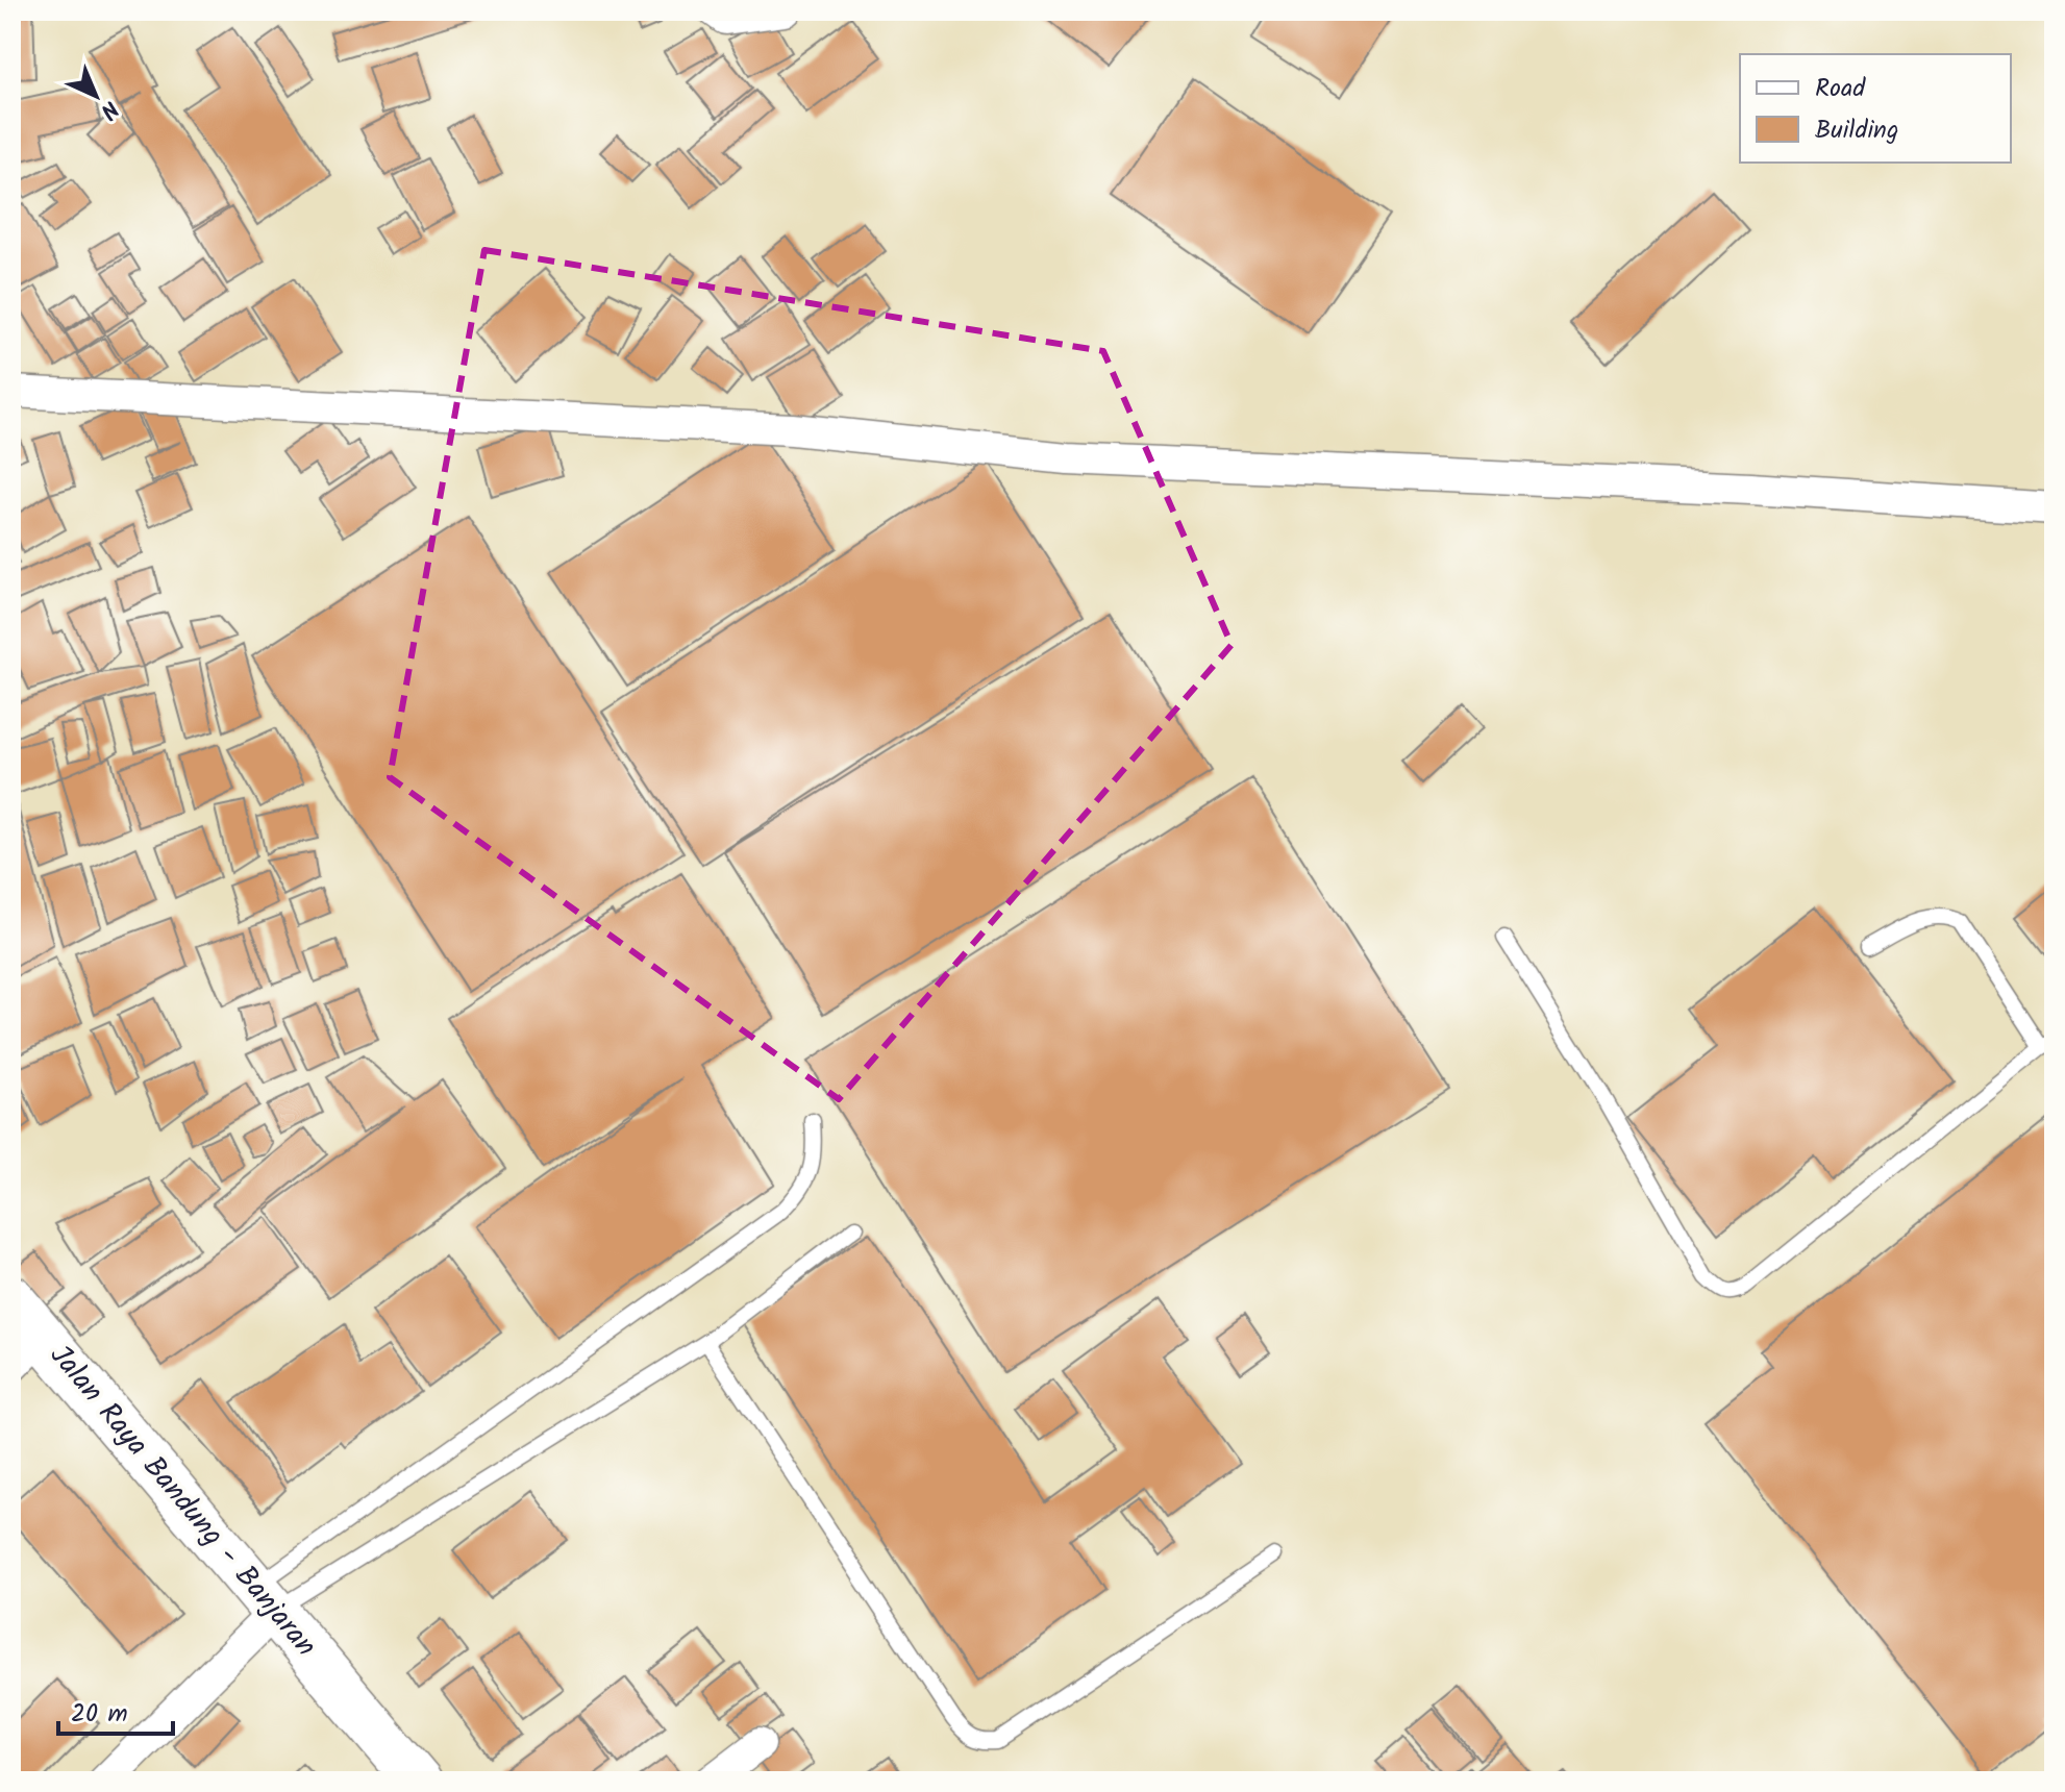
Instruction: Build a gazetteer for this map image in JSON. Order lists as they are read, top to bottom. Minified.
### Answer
{"streets":{"main road":["Jalan Raya Bandung - Banjaran"]},"legend":["Road","Building"],"scale_bar":"20 m","north":"bottom right"}
